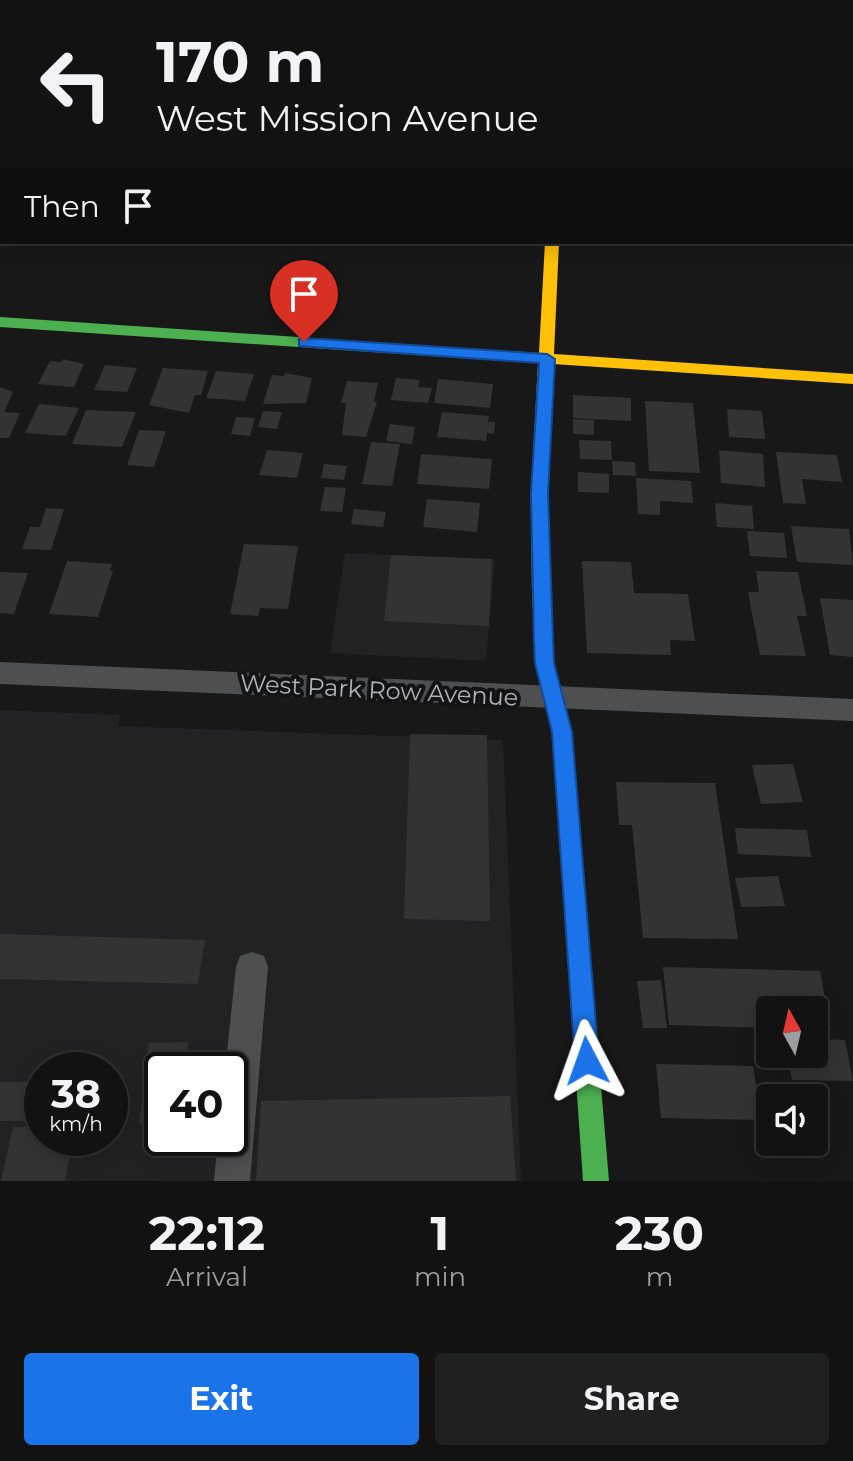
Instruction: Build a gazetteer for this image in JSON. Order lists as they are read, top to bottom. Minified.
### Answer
{"streets":{"street":["West Park Row Avenue"]},"north":"top","page":{"turn":["170 m","West Mission Avenue"],"then":"Then","speed":"38 km/h","limit":"40","eta":["22:12","Arrival","1","min","230","m"],"buttons":["Exit","Share"]}}
